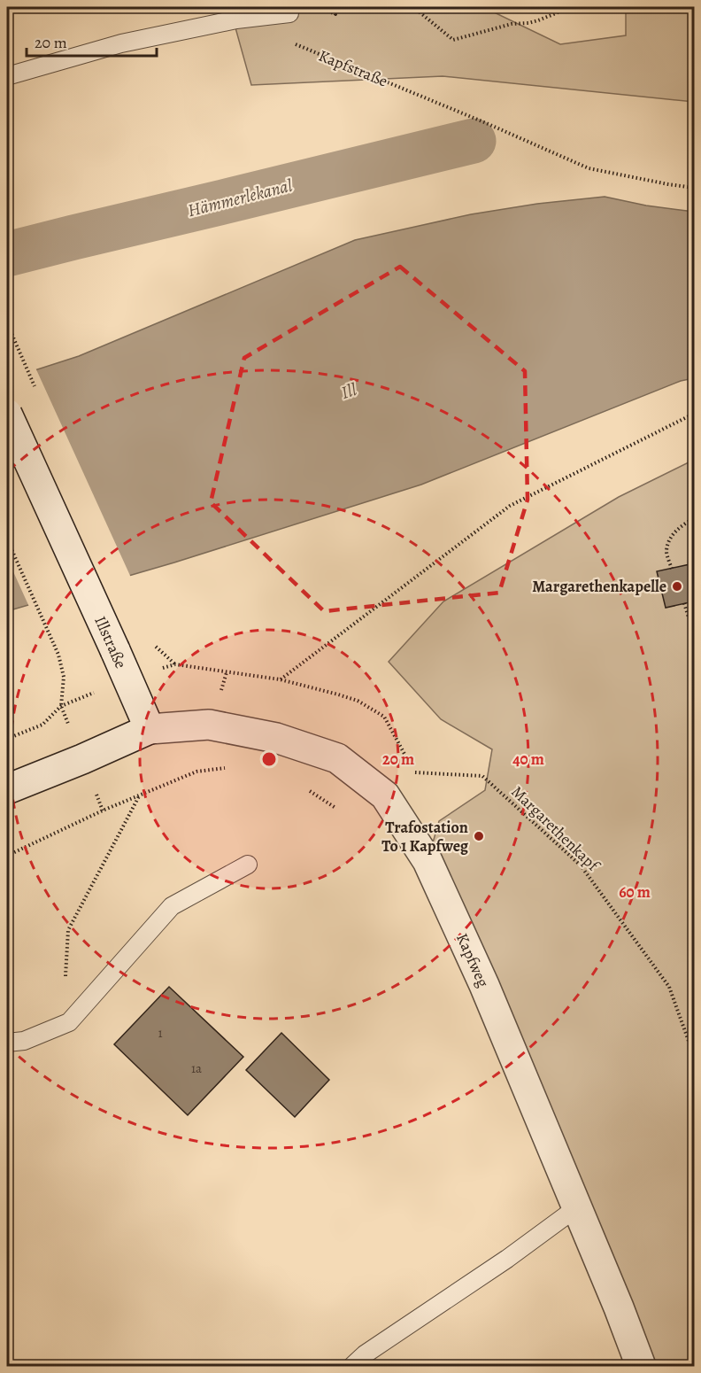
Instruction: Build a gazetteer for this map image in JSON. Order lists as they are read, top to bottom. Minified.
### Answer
{"streets":{"street":["Illstraße","Kapfweg"],"path":["Kapfstraße","Margarethenkapf"]},"crossings":[["Illstraße","Kapfweg"]],"water":["Hämmerlekanal","Ill"],"places":["Margarethenkapelle","Trafostation To 1 Kapfweg"],"house_numbers":["1","1a"],"scale_bar":"20 m","rings":["20 m","40 m","60 m"]}
